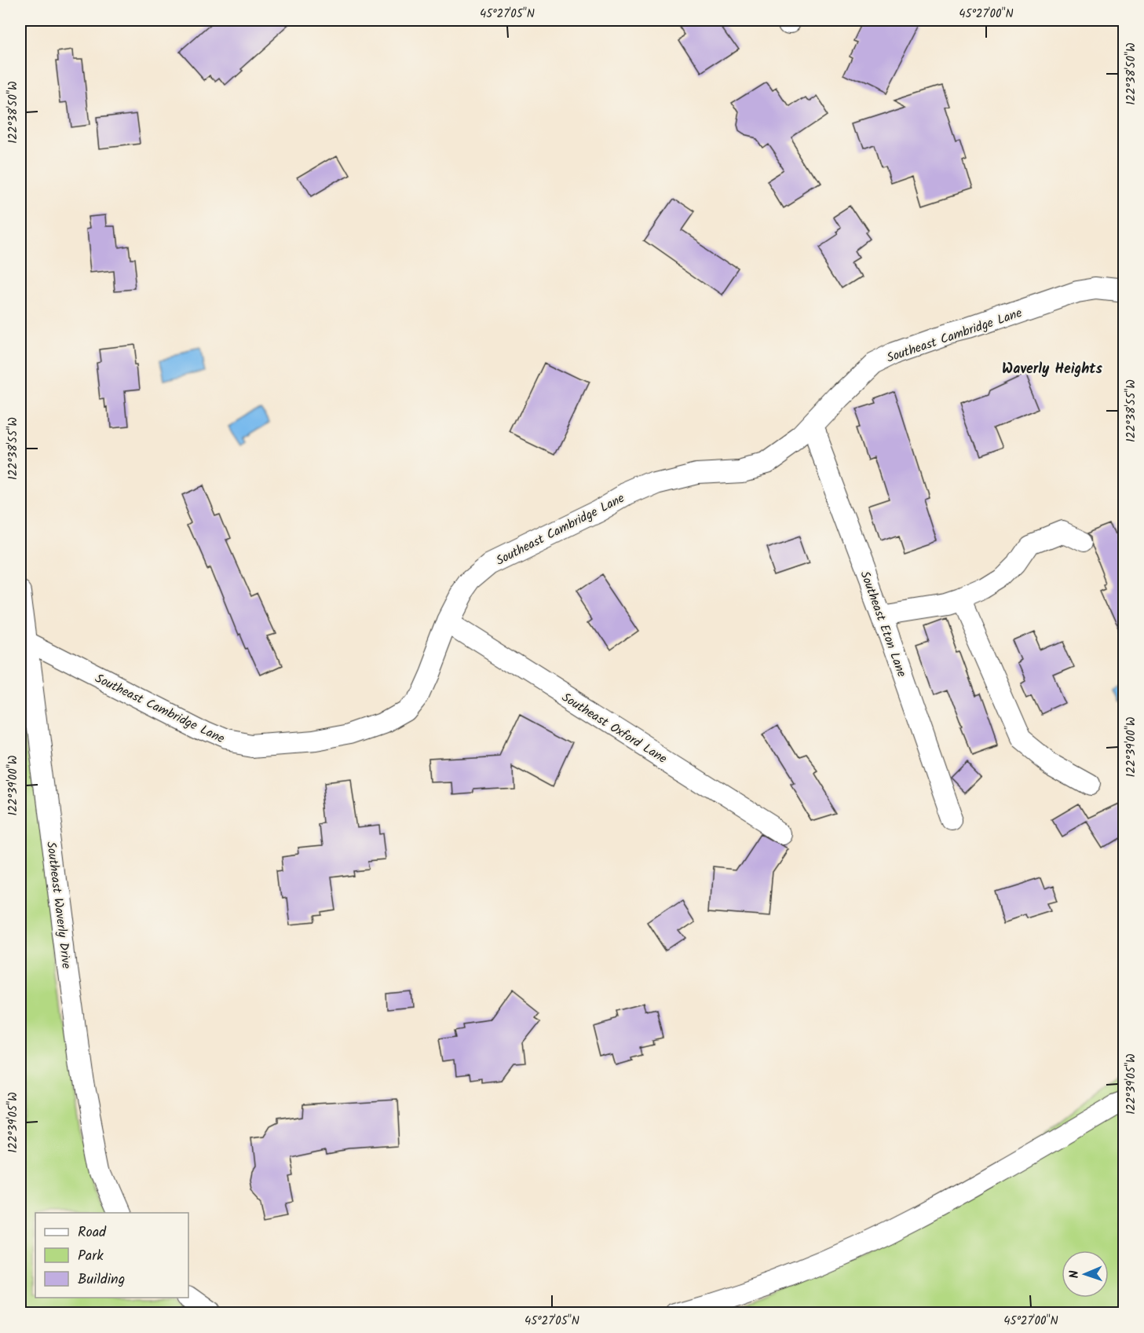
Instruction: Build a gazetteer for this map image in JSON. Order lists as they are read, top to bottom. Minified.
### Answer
{"streets":{"street":["Southeast Cambridge Lane","Southeast Eton Lane","Southeast Oxford Lane","Southeast Waverly Drive"]},"crossings":[["Southeast Cambridge Lane","Southeast Eton Lane"],["Southeast Cambridge Lane","Southeast Oxford Lane"],["Southeast Cambridge Lane","Southeast Waverly Drive"]],"districts":["Waverly Heights"],"legend":["Road","Park","Building"],"north":"left","coordinates":["45°27'05\"N","45°27'00\"N","122°38'50\"W","122°38'55\"W","122°39'00\"W","122°39'05\"W"]}
